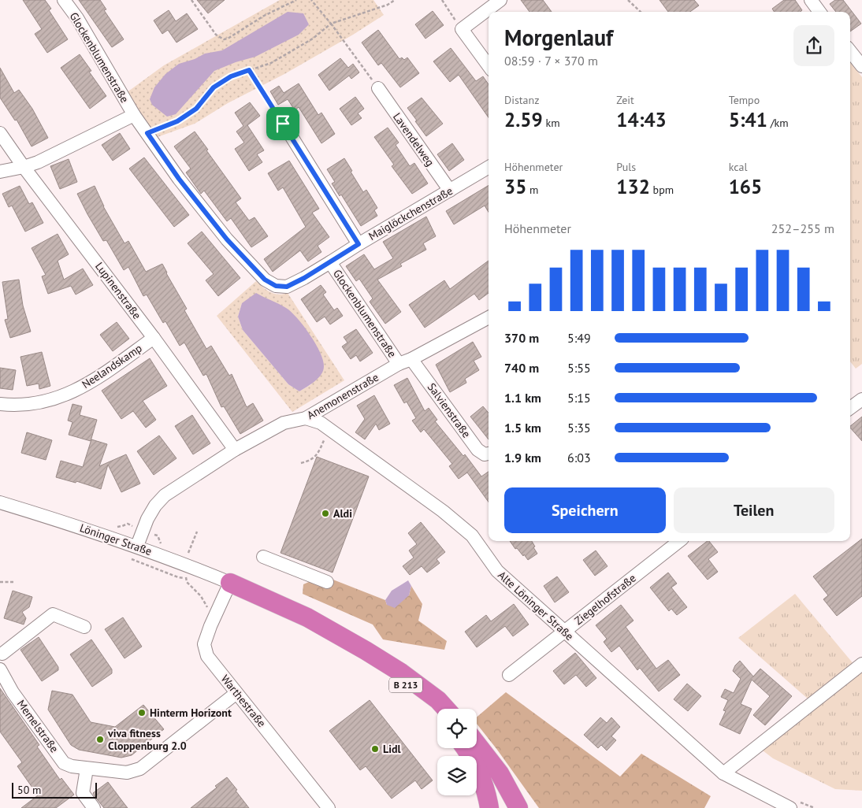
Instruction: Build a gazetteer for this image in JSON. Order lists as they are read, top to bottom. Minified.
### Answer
{"streets":{"highway":["B 213"],"street":["Glockenblumenstraße","Lavendelweg","Maiglöckchenstraße","Lupinenstraße","Neelandskamp","Anemonenstraße","Salvienstraße","Löninger Straße","Ziegelhofstraße","Alte Löninger Straße","Warthestraße","Memelstraße"]},"crossings":[["Glockenblumenstraße","Maiglöckchenstraße"],["Glockenblumenstraße","Lupinenstraße"],["Glockenblumenstraße","Anemonenstraße"],["Glockenblumenstraße","Salvienstraße"],["Lavendelweg","Maiglöckchenstraße"],["Lupinenstraße","Neelandskamp"],["Lupinenstraße","Anemonenstraße"],["Anemonenstraße","Salvienstraße"],["Anemonenstraße","Löninger Straße"],["Anemonenstraße","Alte Löninger Straße"],["Löninger Straße","Warthestraße"],["Ziegelhofstraße","Alte Löninger Straße"],["Warthestraße","Memelstraße"]],"places":["Aldi","Hinterm Horizont","viva fitness Cloppenburg 2.0","Lidl"],"scale_bar":"50 m","page":{"heading":["Morgenlauf","08:59 · 7 × 370 m"],"stats":[["Distanz","2.59 km"],["Zeit","14:43"],["Tempo","5:41 /km"],["Höhenmeter","35 m"],["Puls","132 bpm"],["kcal","165"]],"chart":["Höhenmeter","252–255 m"],"list":[{"name":"370 m","note":"5:49"},{"name":"740 m","note":"5:55"},{"name":"1.1 km","note":"5:15"},{"name":"1.5 km","note":"5:35"},{"name":"1.9 km","note":"6:03"}],"buttons":["Speichern","Teilen"],"scale":"50 m"}}
